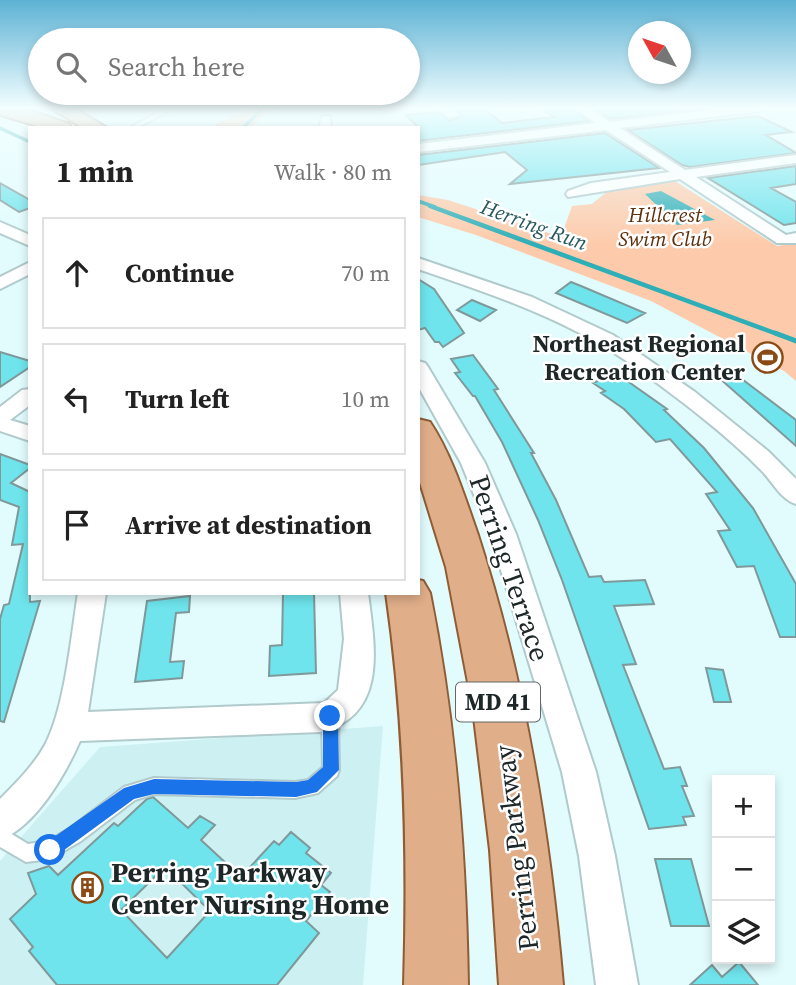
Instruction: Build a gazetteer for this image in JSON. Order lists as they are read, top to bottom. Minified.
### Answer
{"streets":{"main road":["MD 41","Perring Parkway"],"street":["Perring Terrace"]},"water":["Herring Run"],"parks":["Hillcrest Swim Club"],"places":{"sports":["Northeast Regional Recreation Center"],"building":["Perring Parkway Center Nursing Home"]},"north":"top left","page":{"search":"Search here","heading":["1 min","Walk · 80 m"],"list":[["Continue","70 m"],["Turn left","10 m"],"Arrive at destination"],"map_buttons":["+","−"]}}
